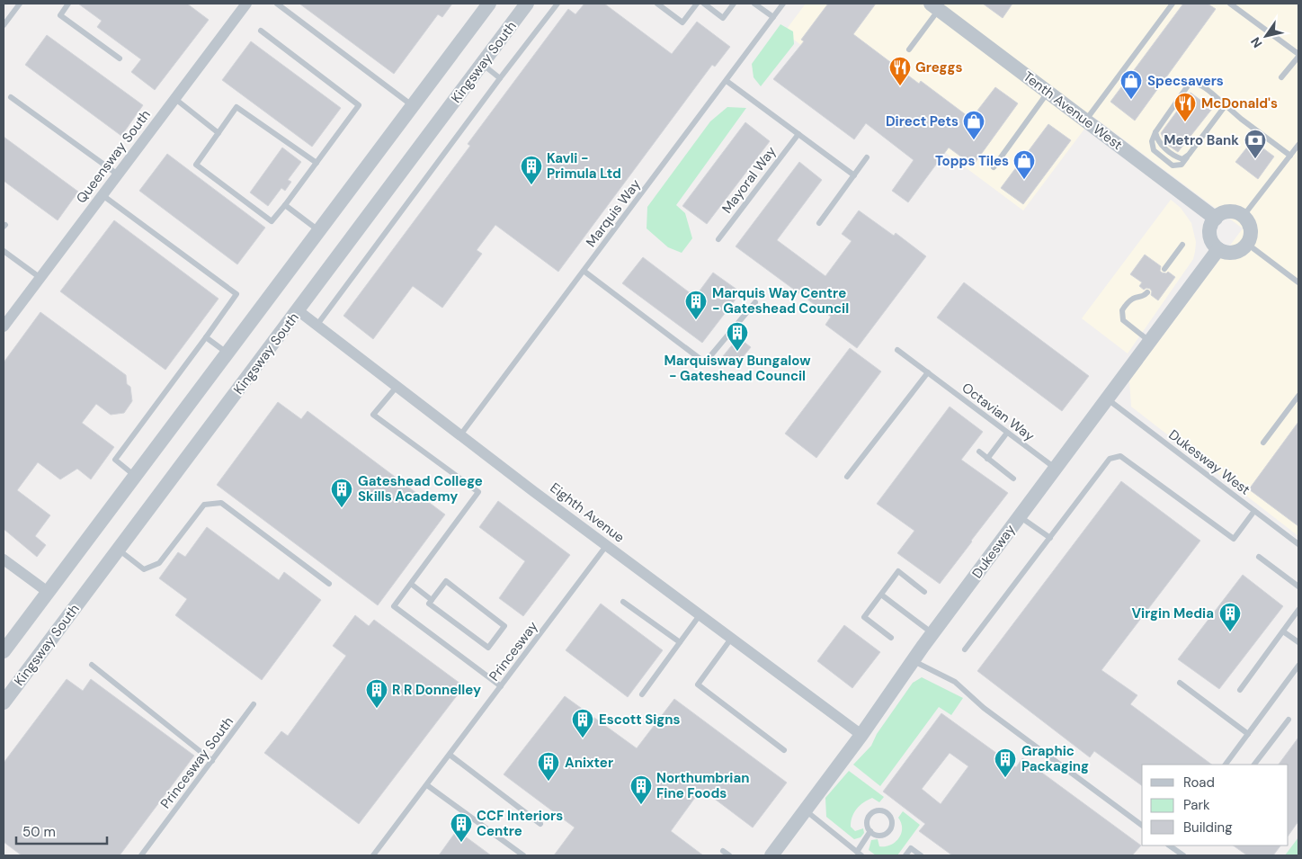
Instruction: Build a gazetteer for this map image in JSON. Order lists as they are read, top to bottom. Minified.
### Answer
{"streets":{"street":["Kingsway South","Tenth Avenue West","Queensway South","Eighth Avenue","Dukesway"],"lane":["Mayoral Way","Marquis Way","Octavian Way","Dukesway West","Princesway","Princesway South"]},"crossings":[["Kingsway South","Eighth Avenue"],["Tenth Avenue West","Dukesway"],["Marquis Way","Eighth Avenue"],["Octavian Way","Dukesway"],["Dukesway West","Dukesway"],["Eighth Avenue","Dukesway"],["Eighth Avenue","Princesway"]],"places":{"restaurant":["Greggs","McDonald's"],"shop":["Specsavers","Direct Pets","Topps Tiles"],"bank":["Metro Bank"],"building":["Kavli - Primula Ltd","Marquis Way Centre - Gateshead Council","Marquisway Bungalow - Gateshead Council","Gateshead College Skills Academy","Virgin Media","R R Donnelley","Escott Signs","Graphic Packaging","Anixter","Northumbrian Fine Foods","CCF Interiors Centre"]},"legend":["Road","Park","Building"],"scale_bar":"50 m","north":"bottom left"}
